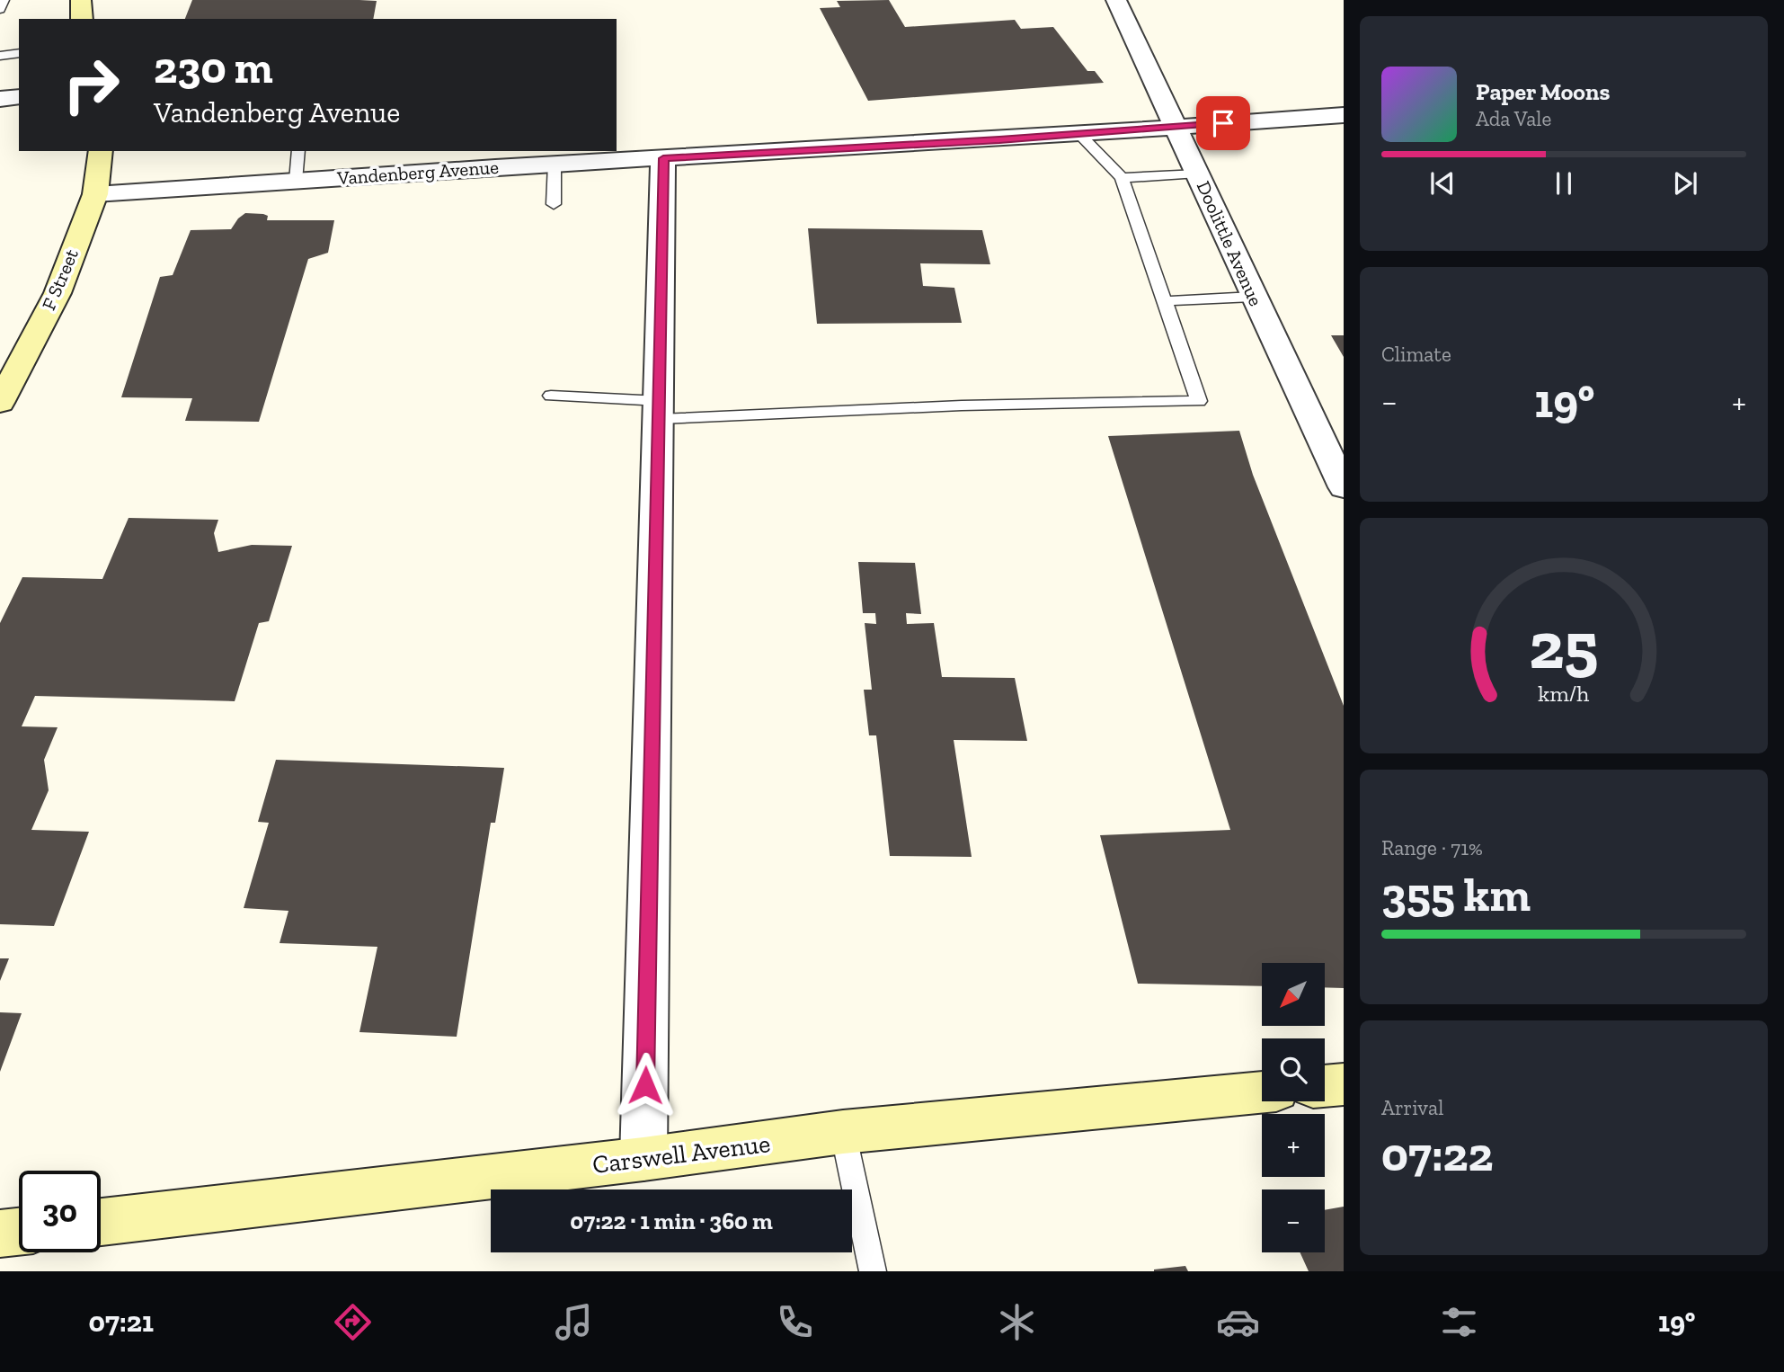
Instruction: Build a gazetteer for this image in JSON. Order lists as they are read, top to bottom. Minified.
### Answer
{"streets":{"street":["Vandenberg Avenue","Doolittle Avenue","F Street","Carswell Avenue"]},"crossings":[["Vandenberg Avenue","Doolittle Avenue"],["Vandenberg Avenue","F Street"]],"north":"bottom left","page":{"turn":["230 m","Vandenberg Avenue"],"song":["Paper Moons","Ada Vale"],"tile":["Climate",["Range · 71%","355 km"],["Arrival","07:22"]],"heat":["−","19°","+"],"map_buttons":["+","−"],"limit":"30","trip":"07:22 · 1 min · 360 m","tabs":["07:21","19°"],"gauge":["25","km/h"]}}
